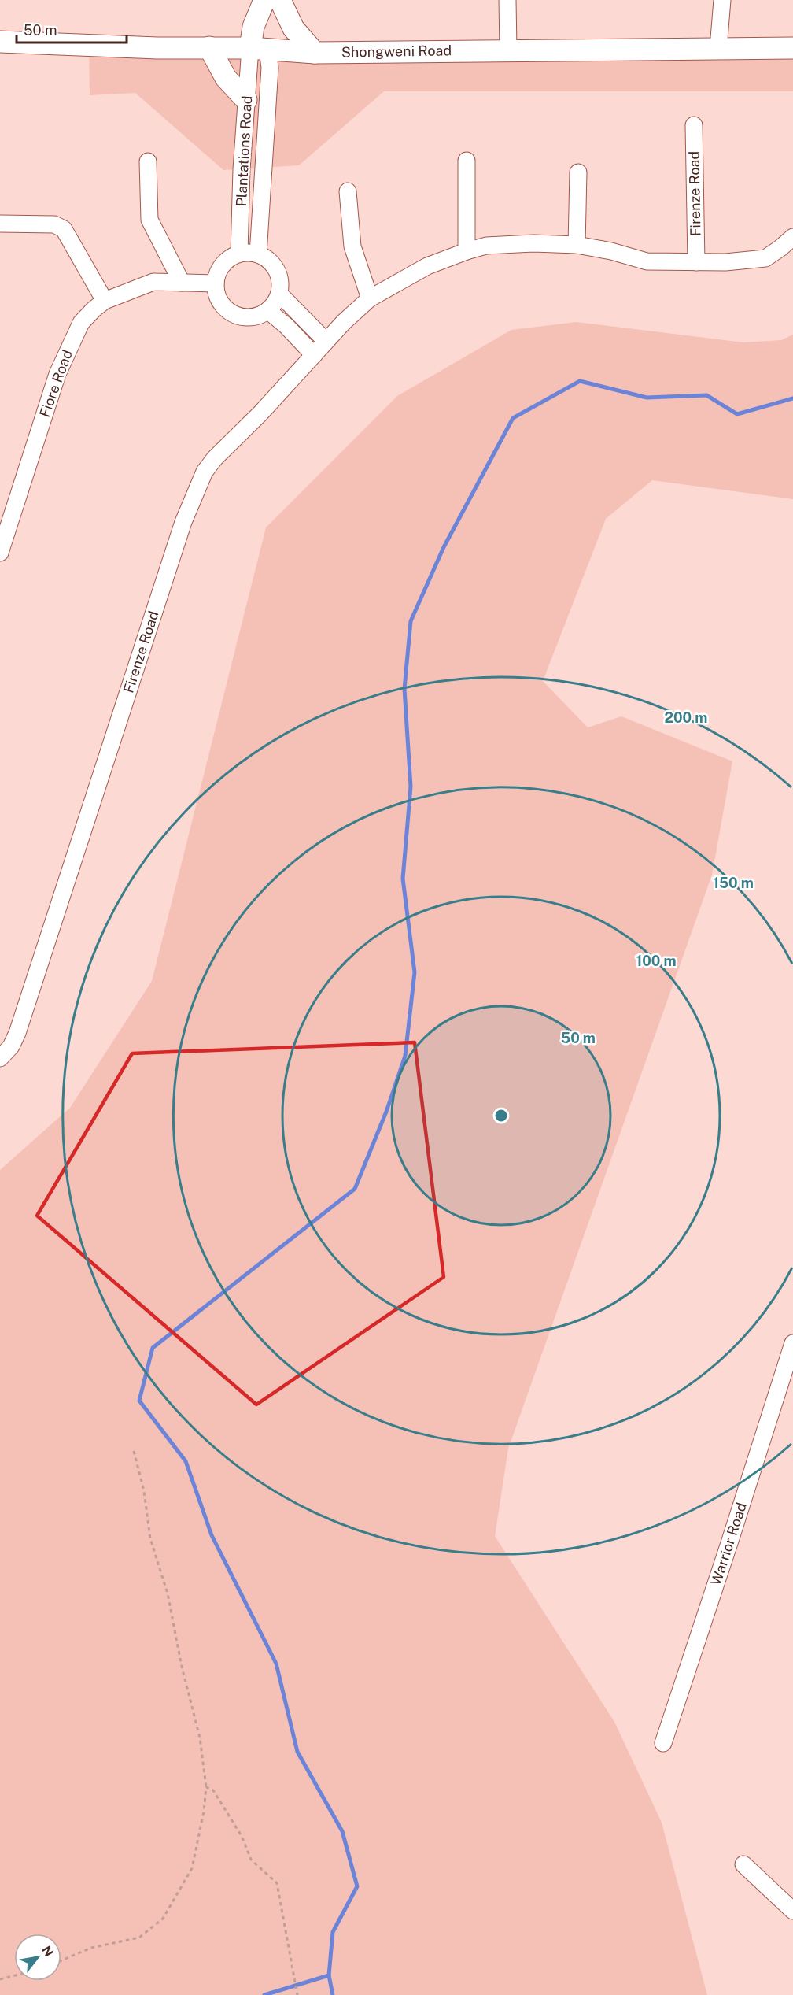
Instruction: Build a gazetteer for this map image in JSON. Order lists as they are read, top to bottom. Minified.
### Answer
{"streets":{"street":["Shongweni Road","Plantations Road","Firenze Road","Fiore Road","Warrior Road"]},"crossings":[["Shongweni Road","Plantations Road"],["Plantations Road","Fiore Road"]],"scale_bar":"50 m","north":"top right","rings":["200 m","150 m","100 m","50 m"]}
